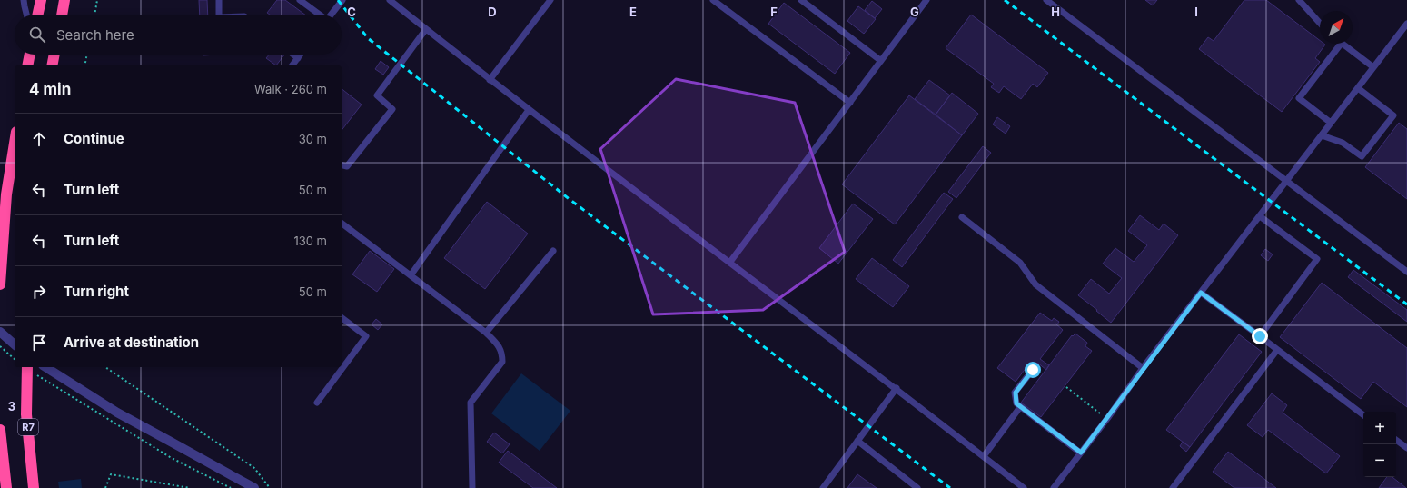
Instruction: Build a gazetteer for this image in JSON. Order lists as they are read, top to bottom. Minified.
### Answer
{"streets":{"highway":["R7"]},"north":"top right","page":{"search":"Search here","heading":["4 min","Walk · 260 m"],"list":[["Continue","30 m"],["Turn left","50 m"],["Turn left","130 m"],["Turn right","50 m"],"Arrive at destination"],"map_buttons":["+","−"]},"grid":{"columns":["C","D","E","F","G","H","I"],"rows":["3"]}}
